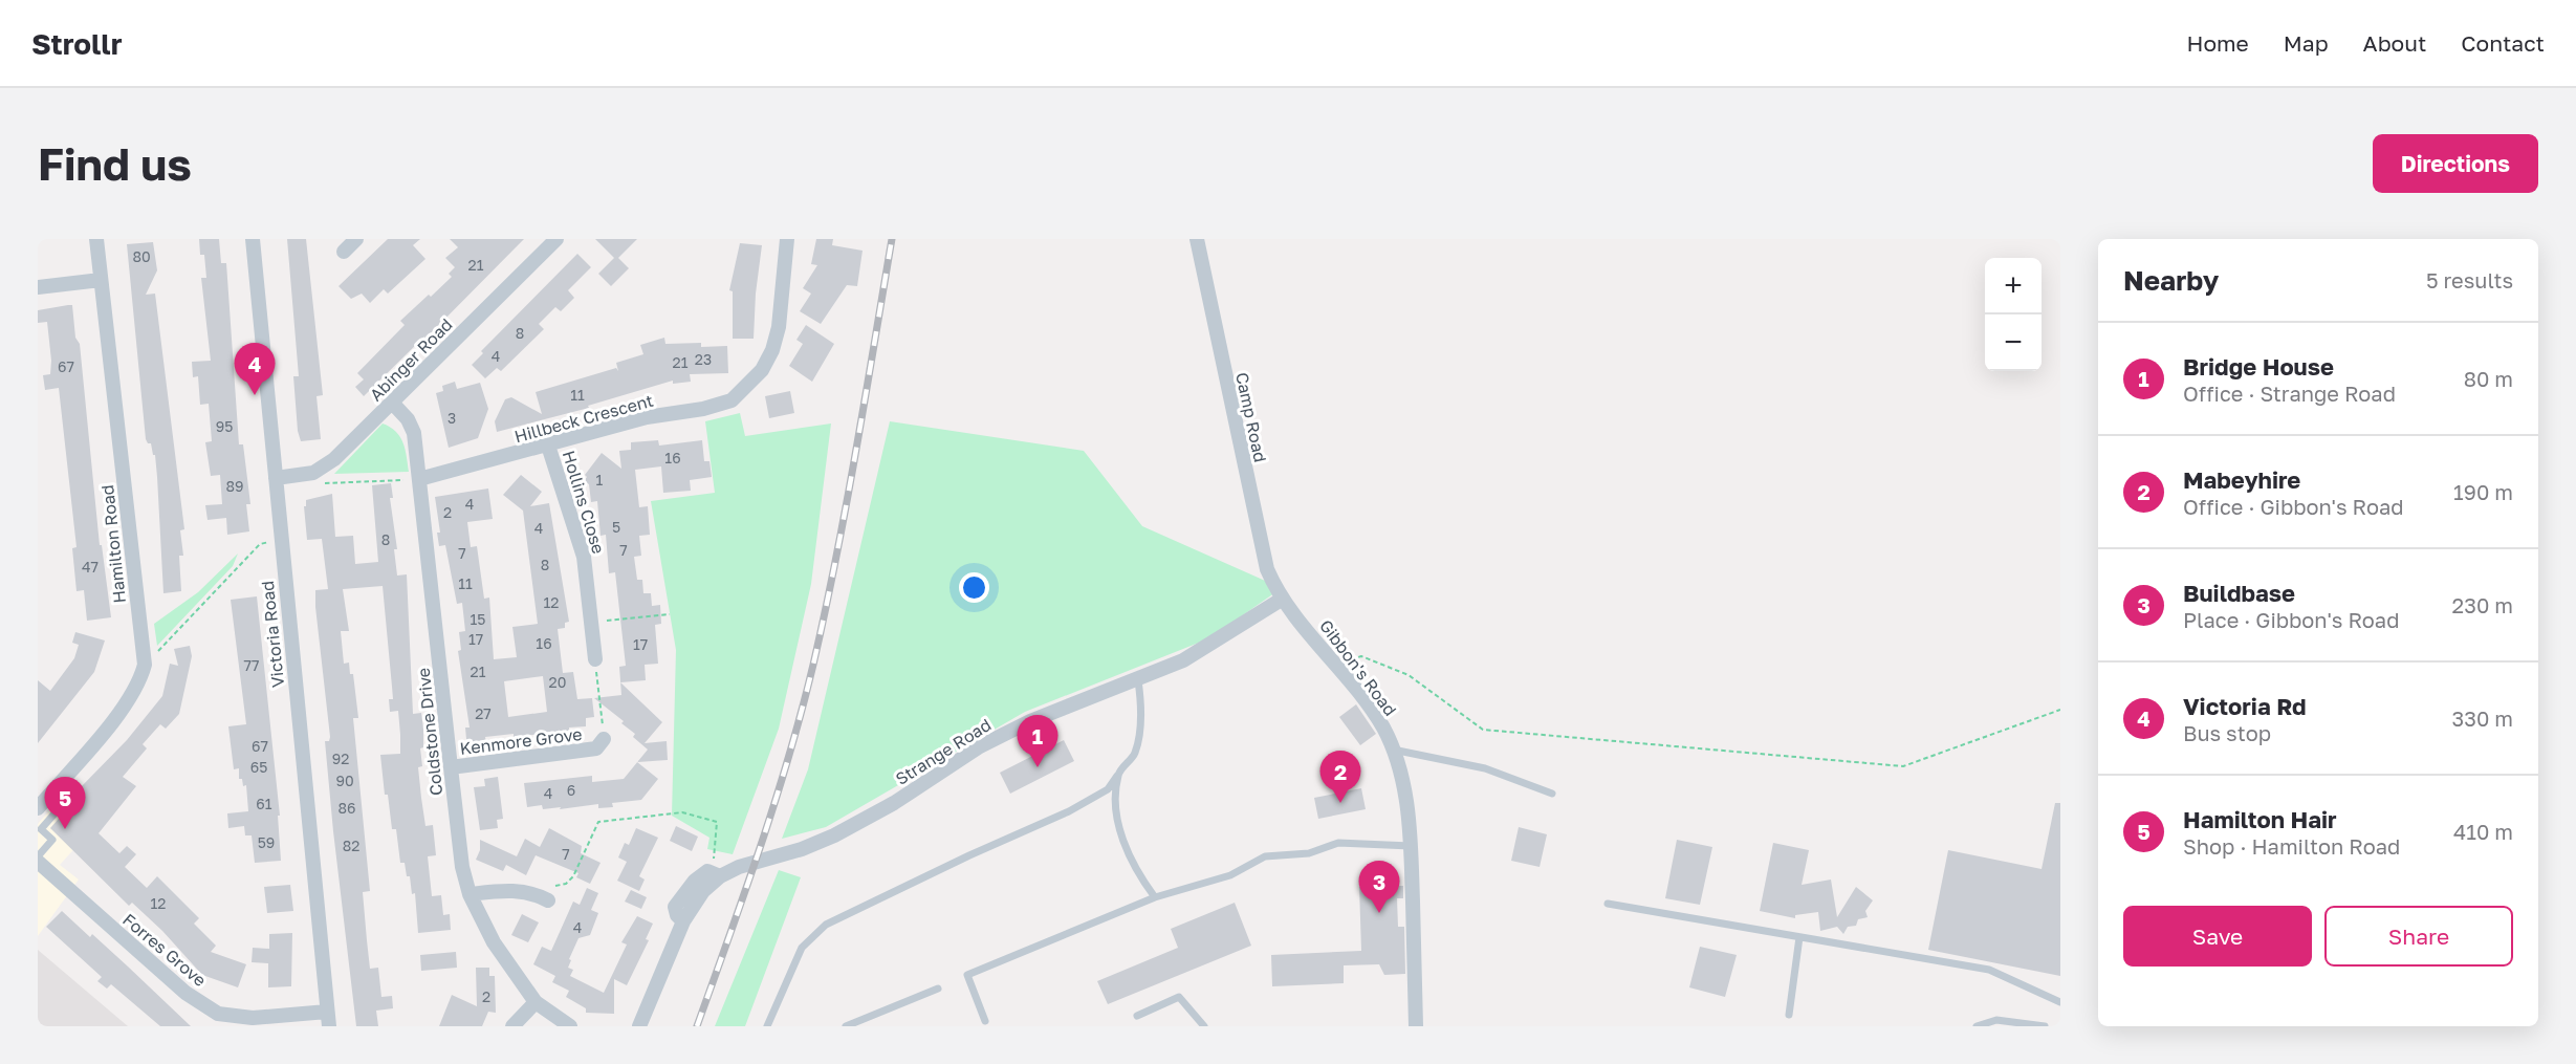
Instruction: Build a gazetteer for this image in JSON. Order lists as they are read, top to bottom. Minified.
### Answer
{"streets":{"street":["Abinger Road","Camp Road","Hillbeck Crescent","Hollins Close","Hamilton Road","Victoria Road","Gibbon's Road","Coldstone Drive","Kenmore Grove","Strange Road","Forres Grove"]},"crossings":[["Abinger Road","Victoria Road"],["Abinger Road","Coldstone Drive"],["Camp Road","Gibbon's Road"],["Camp Road","Strange Road"],["Hillbeck Crescent","Hollins Close"],["Hillbeck Crescent","Coldstone Drive"],["Victoria Road","Forres Grove"],["Gibbon's Road","Strange Road"],["Coldstone Drive","Kenmore Grove"]],"house_numbers":["80","21","8","4","23","21","67","11","3","95","16","1","89","4","2","5","4","8","7","7","8","47","11","12","15","17","16","17","77","21","20","27","67","92","65","90","6","4","61","86","59","82","7","12","4","2"],"page":{"header":"Strollr","nav":["Home","Map","About","Contact"],"buttons":["Directions",["Save","Share"]],"title":"Find us","heading":["Nearby","5 results"],"map_buttons":["+","−"],"list":[{"mark":"1","name":"Bridge House","note":"Office · Strange Road","value":"80 m"},{"mark":"2","name":"Mabeyhire","note":"Office · Gibbon's Road","value":"190 m"},{"mark":"3","name":"Buildbase","note":"Place · Gibbon's Road","value":"230 m"},{"mark":"4","name":"Victoria Rd","note":"Bus stop","value":"330 m"},{"mark":"5","name":"Hamilton Hair","note":"Shop · Hamilton Road","value":"410 m"}],"pins":["4","1","2","5","3"]}}
